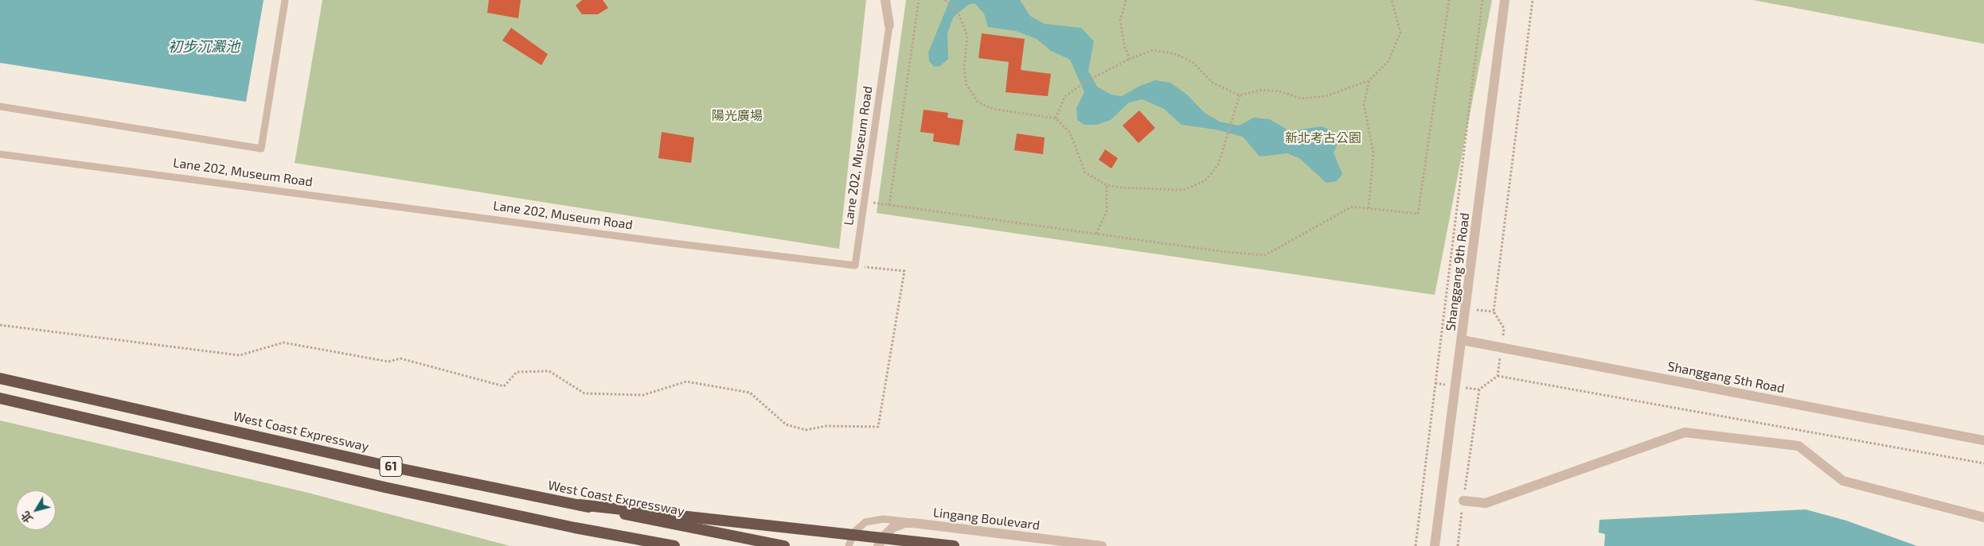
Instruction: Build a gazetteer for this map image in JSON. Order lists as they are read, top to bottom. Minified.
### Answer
{"streets":{"highway":["West Coast Expressway","61"],"street":["Lane 202, Museum Road","Shanggang 9th Road","Shanggang 5th Road","Lingang Boulevard"]},"crossings":[["Shanggang 9th Road","Shanggang 5th Road"]],"water":["初步沉澱池"],"parks":["陽光廣場","新北考古公園"],"north":"bottom left"}
